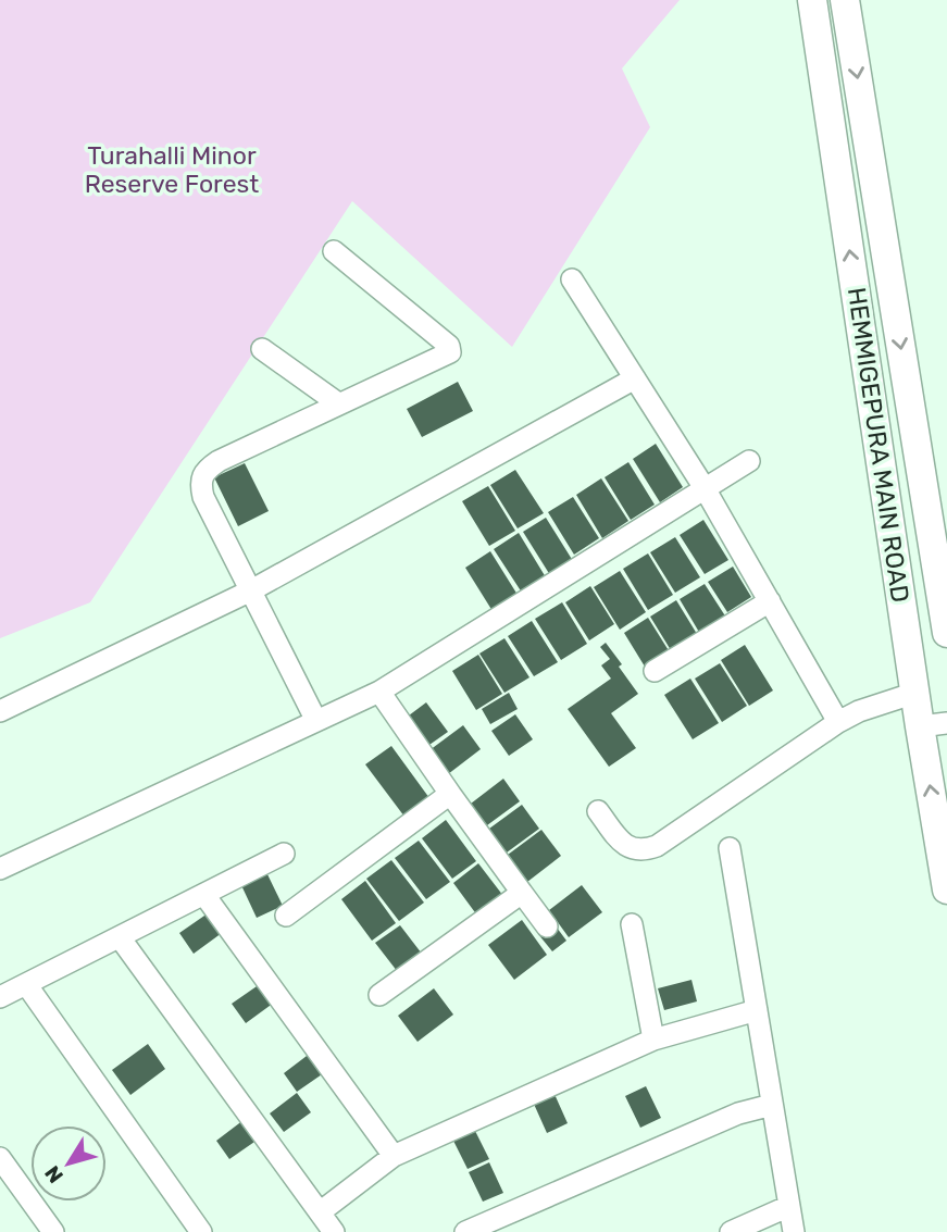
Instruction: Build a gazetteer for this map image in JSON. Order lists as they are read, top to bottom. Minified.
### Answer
{"streets":{"main road":["HEMMIGEPURA MAIN ROAD"]},"parks":["Turahalli Minor Reserve Forest"],"north":"bottom left"}
